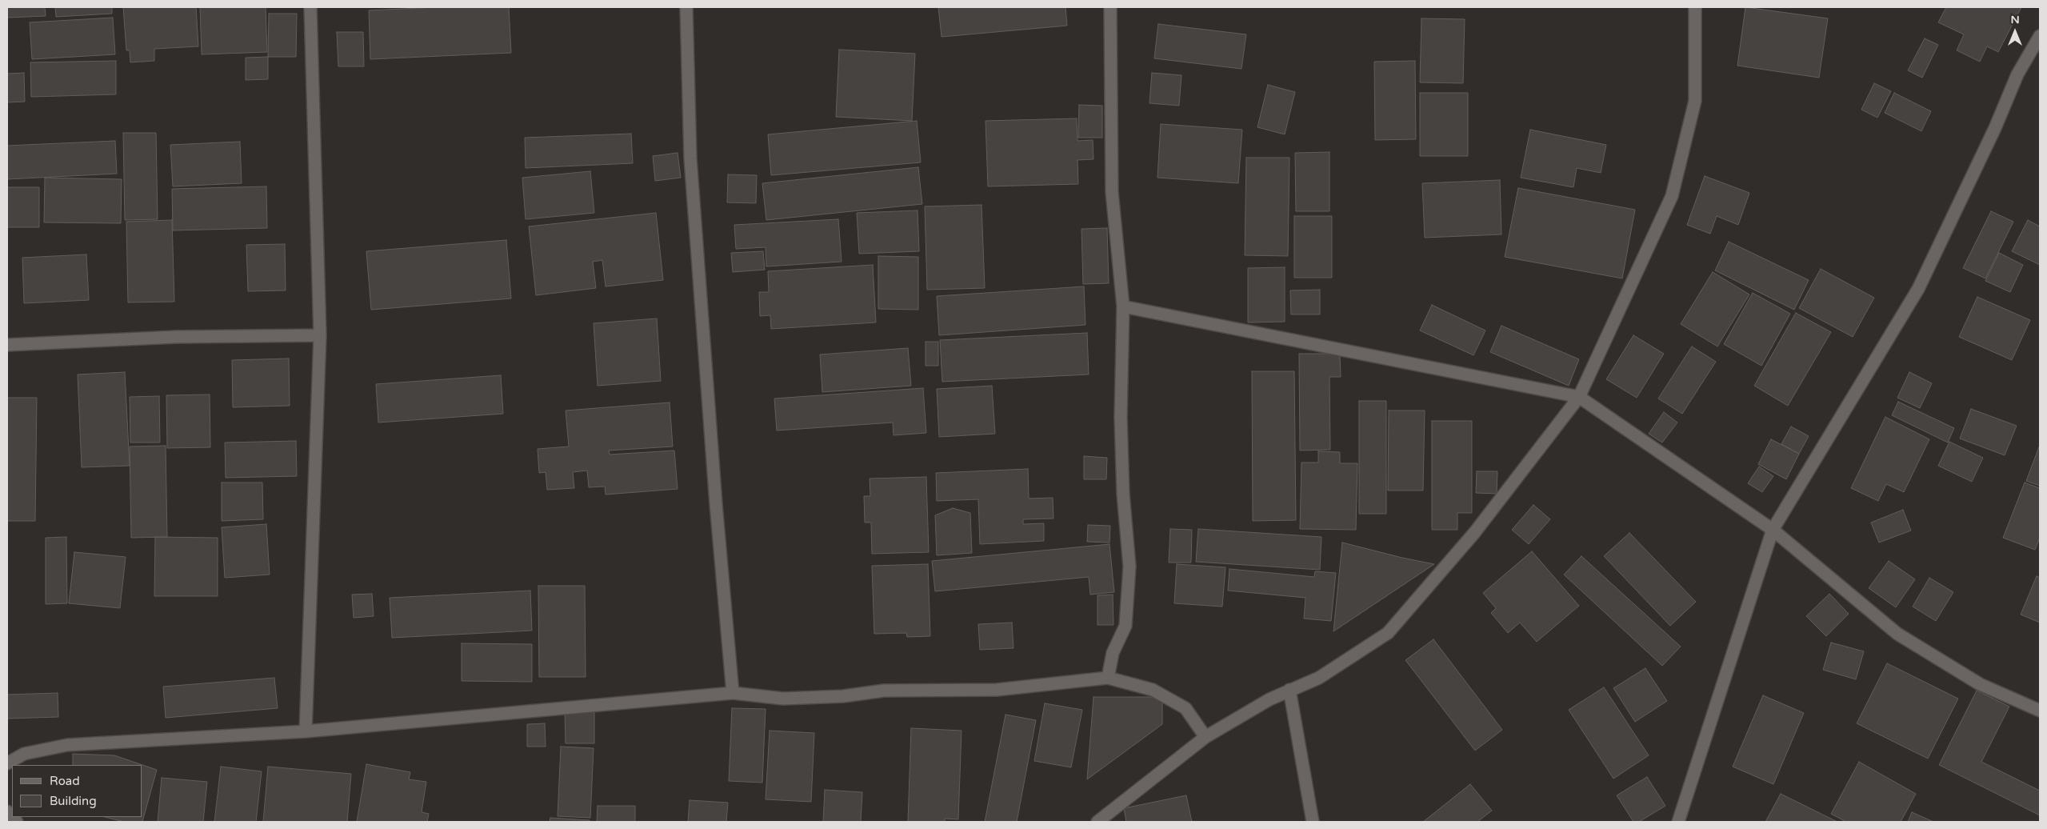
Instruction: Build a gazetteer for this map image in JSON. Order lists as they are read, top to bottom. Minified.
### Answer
{"legend":["Road","Building"],"north":"top"}
